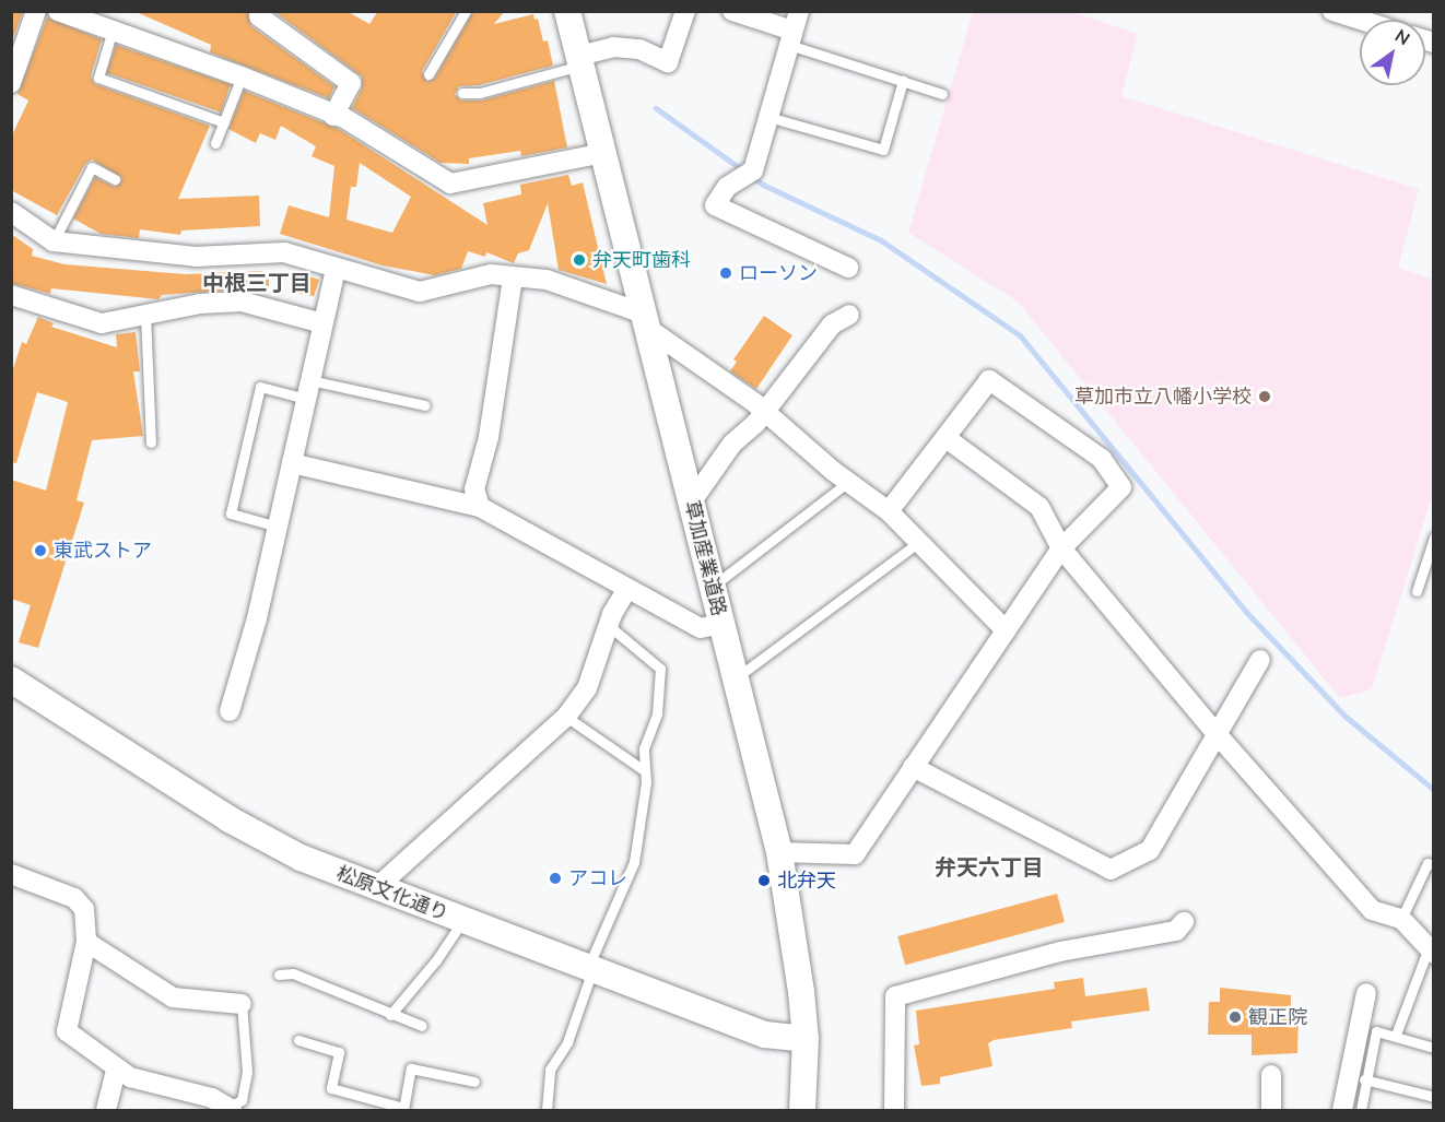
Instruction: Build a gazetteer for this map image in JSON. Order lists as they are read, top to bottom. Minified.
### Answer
{"streets":{"main road":["草加産業道路","松原文化通り"]},"crossings":[["草加産業道路","松原文化通り"]],"districts":["中根三丁目","弁天六丁目"],"places":["弁天町歯科","ローソン","草加市立八幡小学校","東武ストア","アコレ","北弁天","観正院"],"north":"top right"}
